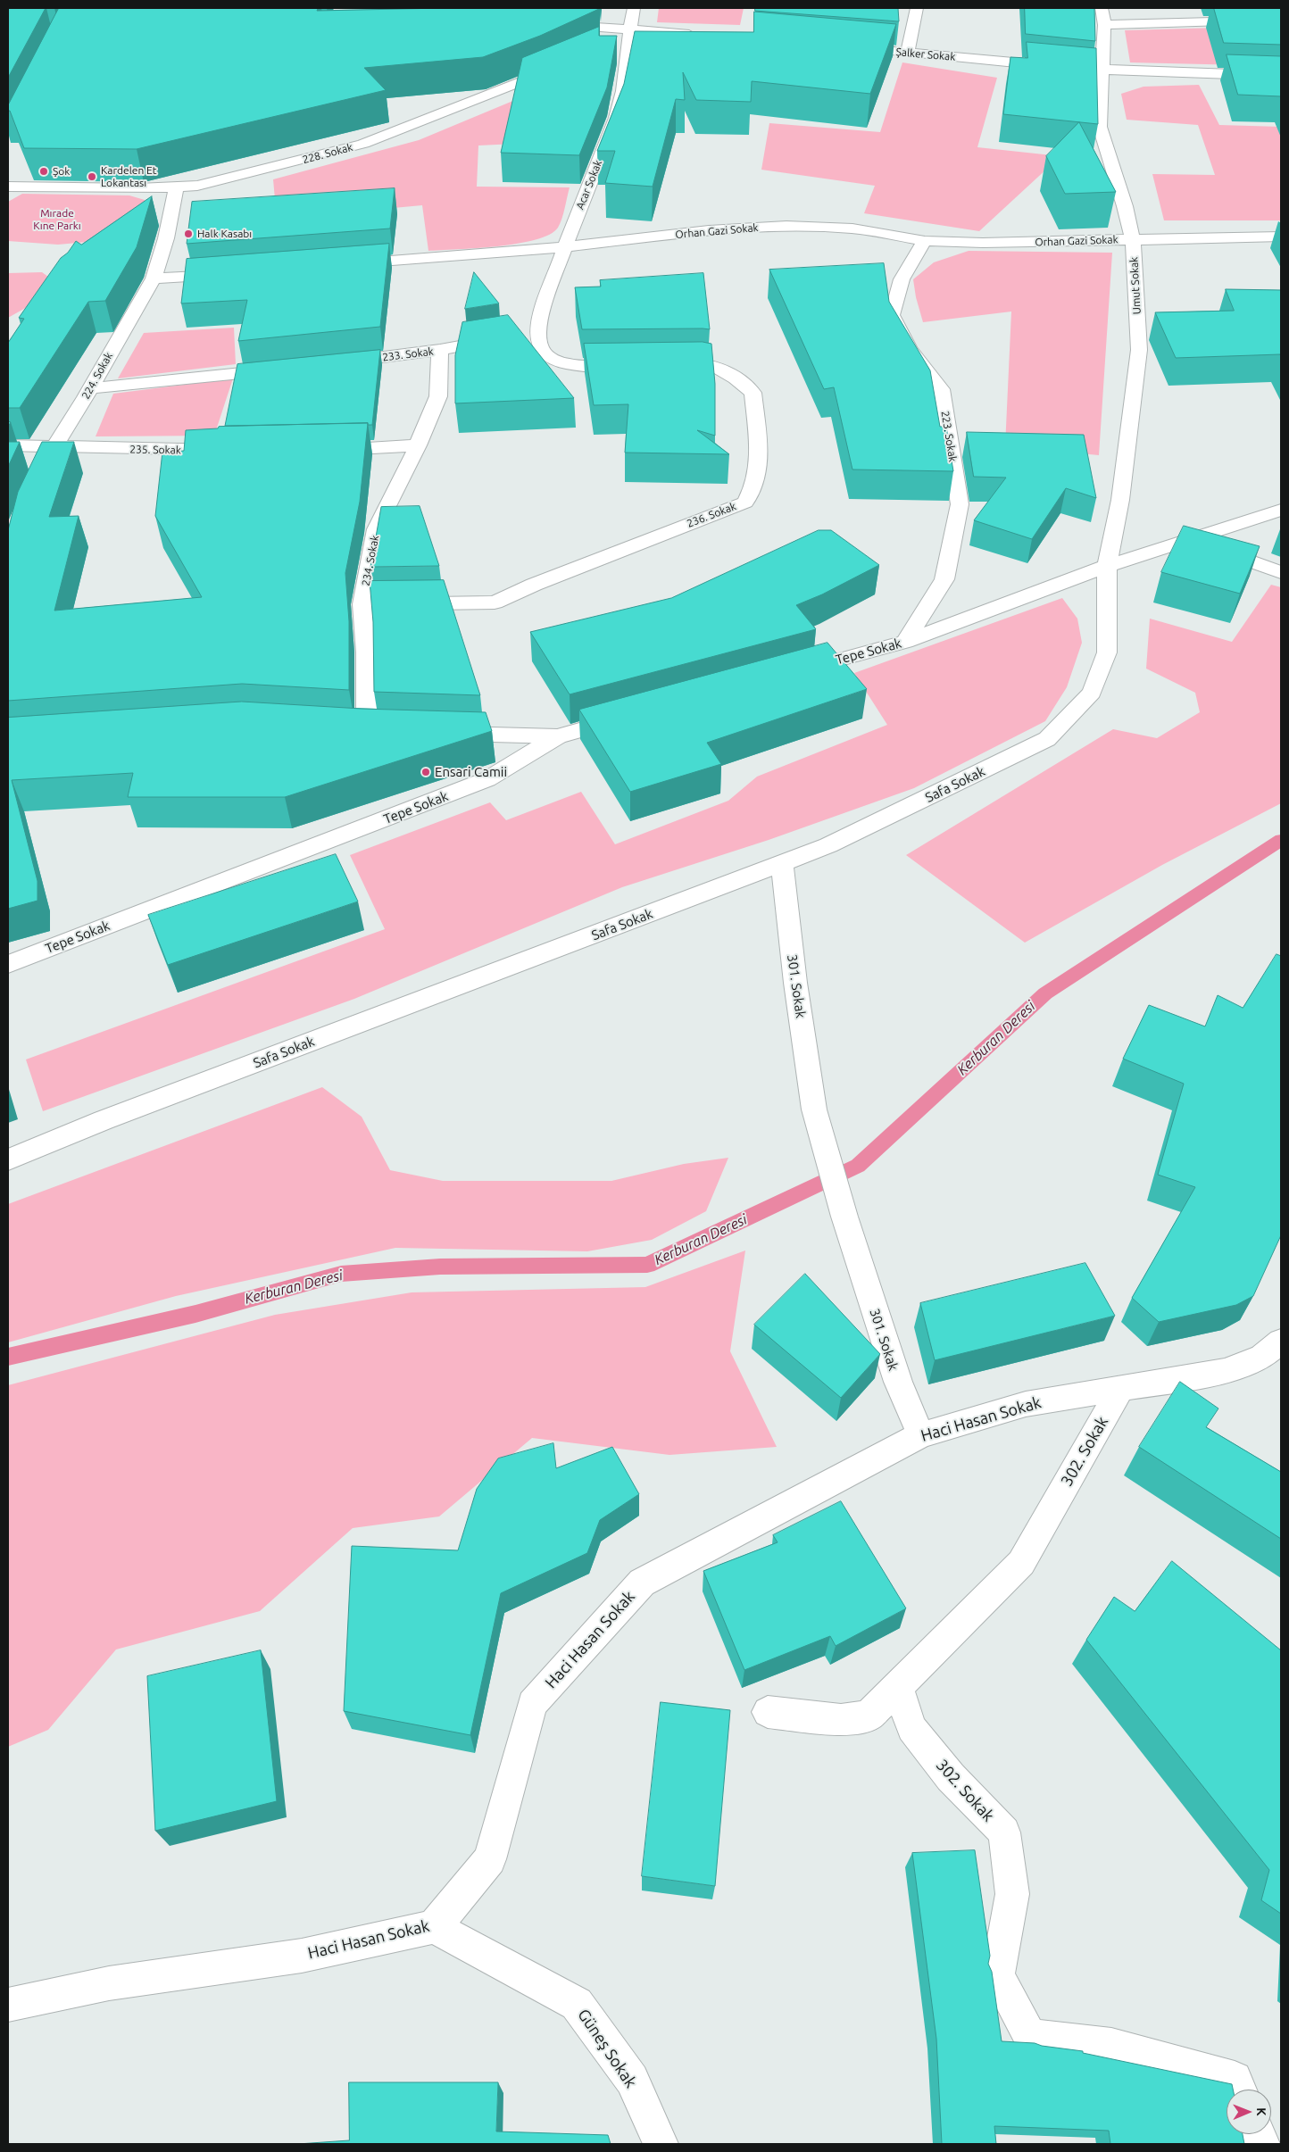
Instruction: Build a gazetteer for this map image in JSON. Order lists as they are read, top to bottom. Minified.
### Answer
{"streets":{"street":["Şalker Sokak","228. Sokak","Acar Sokak","Orhan Gazi Sokak","Umut Sokak","233. Sokak","224. Sokak","223. Sokak","235. Sokak","236. Sokak","234. Sokak","Tepe Sokak","Safa Sokak","301. Sokak","Haci Hasan Sokak","302. Sokak","Güneş Sokak"]},"crossings":[["228. Sokak","224. Sokak"],["Acar Sokak","Orhan Gazi Sokak"],["Acar Sokak","233. Sokak"],["Orhan Gazi Sokak","Umut Sokak"],["Orhan Gazi Sokak","223. Sokak"],["Umut Sokak","Tepe Sokak"],["Umut Sokak","Safa Sokak"],["233. Sokak","234. Sokak"],["224. Sokak","235. Sokak"],["223. Sokak","Tepe Sokak"],["236. Sokak","234. Sokak"],["Tepe Sokak","Safa Sokak"],["Safa Sokak","301. Sokak"],["301. Sokak","Haci Hasan Sokak"],["Haci Hasan Sokak","302. Sokak"],["Haci Hasan Sokak","Güneş Sokak"]],"water":["Kerburan Deresi"],"parks":["Mırade Kıne Parkı"],"places":["Şok","Kardelen Et Lokantası","Halk Kasabı","Ensari Camii"],"north":"right"}
